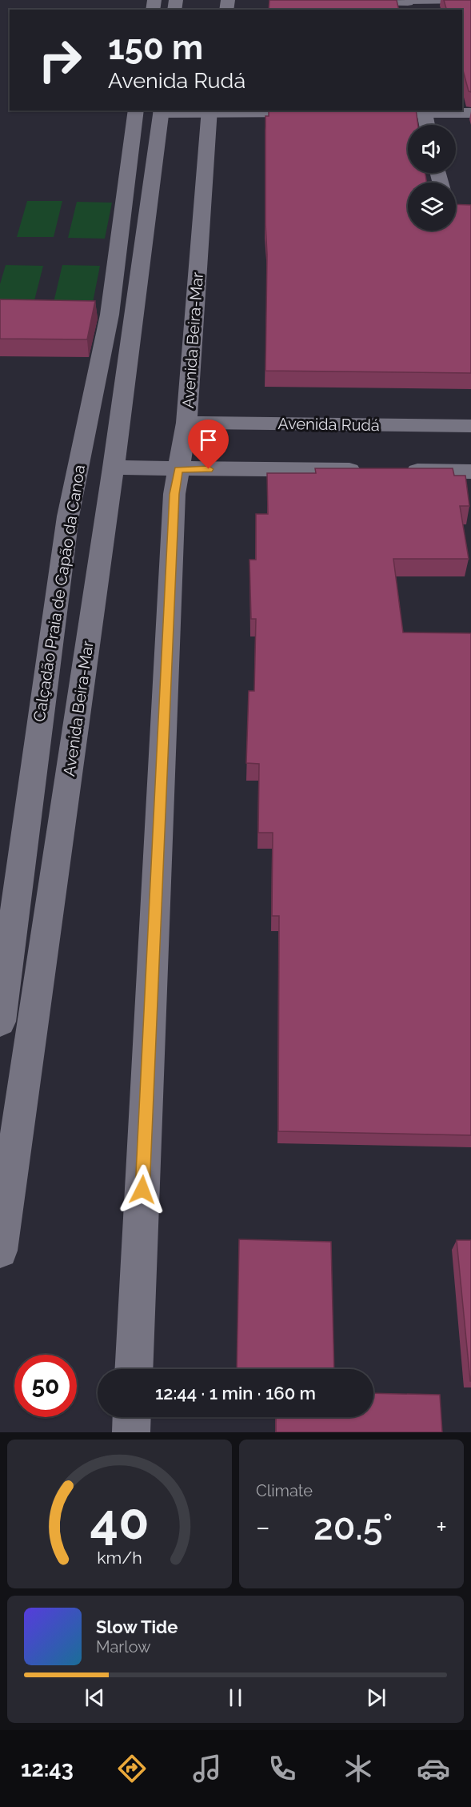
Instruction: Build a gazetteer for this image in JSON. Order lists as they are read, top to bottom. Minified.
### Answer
{"streets":{"main road":["Avenida Beira-Mar","Avenida Rudá","Calçadão Praia de Capão da Canoa"]},"crossings":[["Avenida Beira-Mar","Avenida Rudá"]],"page":{"turn":["150 m","Avenida Rudá"],"limit":"50","trip":"12:44 · 1 min · 160 m","tile":"Climate","heat":["−","20.5°","+"],"song":["Slow Tide","Marlow"],"tabs":"12:43","gauge":["40","km/h"]}}
